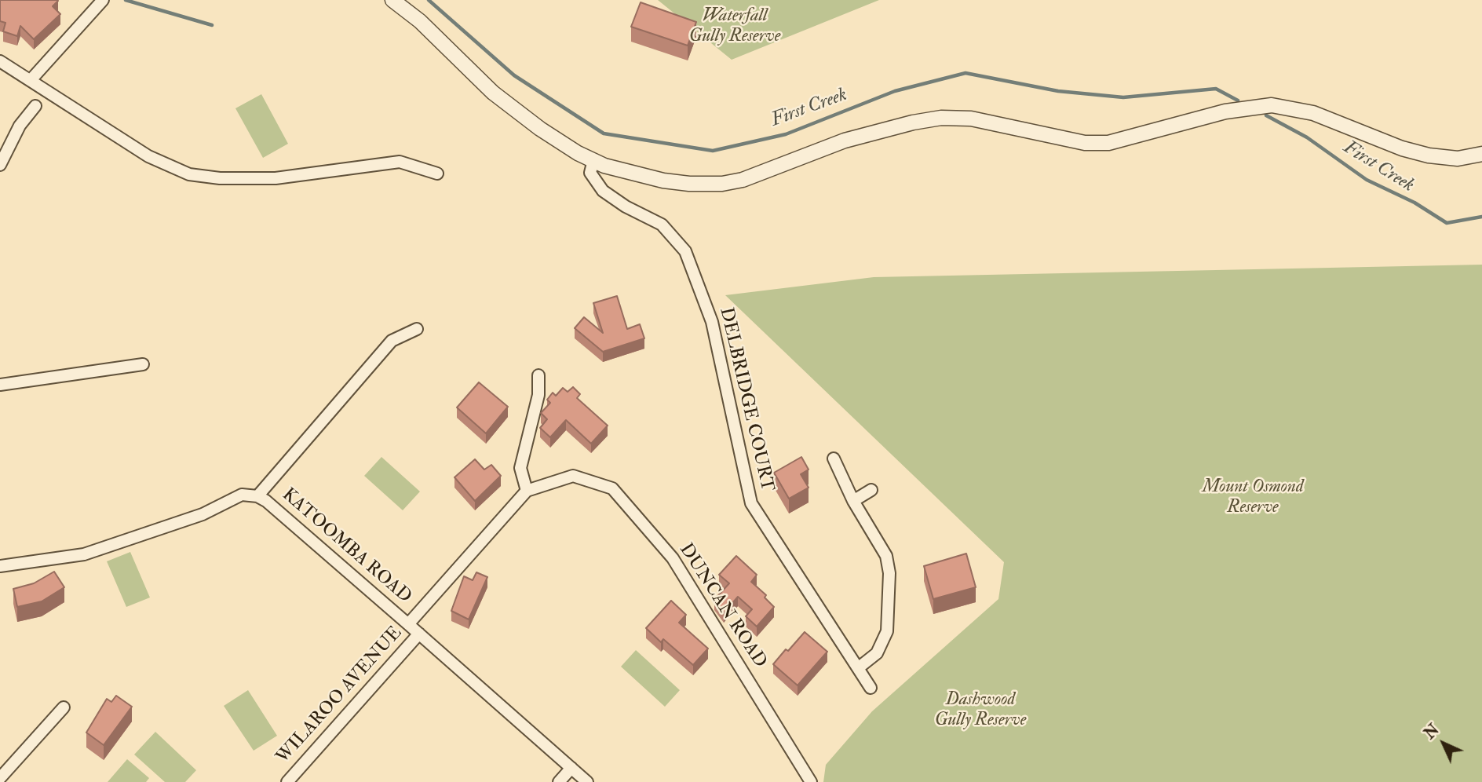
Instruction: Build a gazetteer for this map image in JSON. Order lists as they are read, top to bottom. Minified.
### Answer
{"streets":{"street":["DELBRIDGE COURT","KATOOMBA ROAD","DUNCAN ROAD","WILAROO AVENUE"]},"crossings":[["KATOOMBA ROAD","WILAROO AVENUE"]],"water":["First Creek"],"parks":["Waterfall Gully Reserve","Mount Osmond Reserve","Dashwood Gully Reserve"],"north":"top left"}
